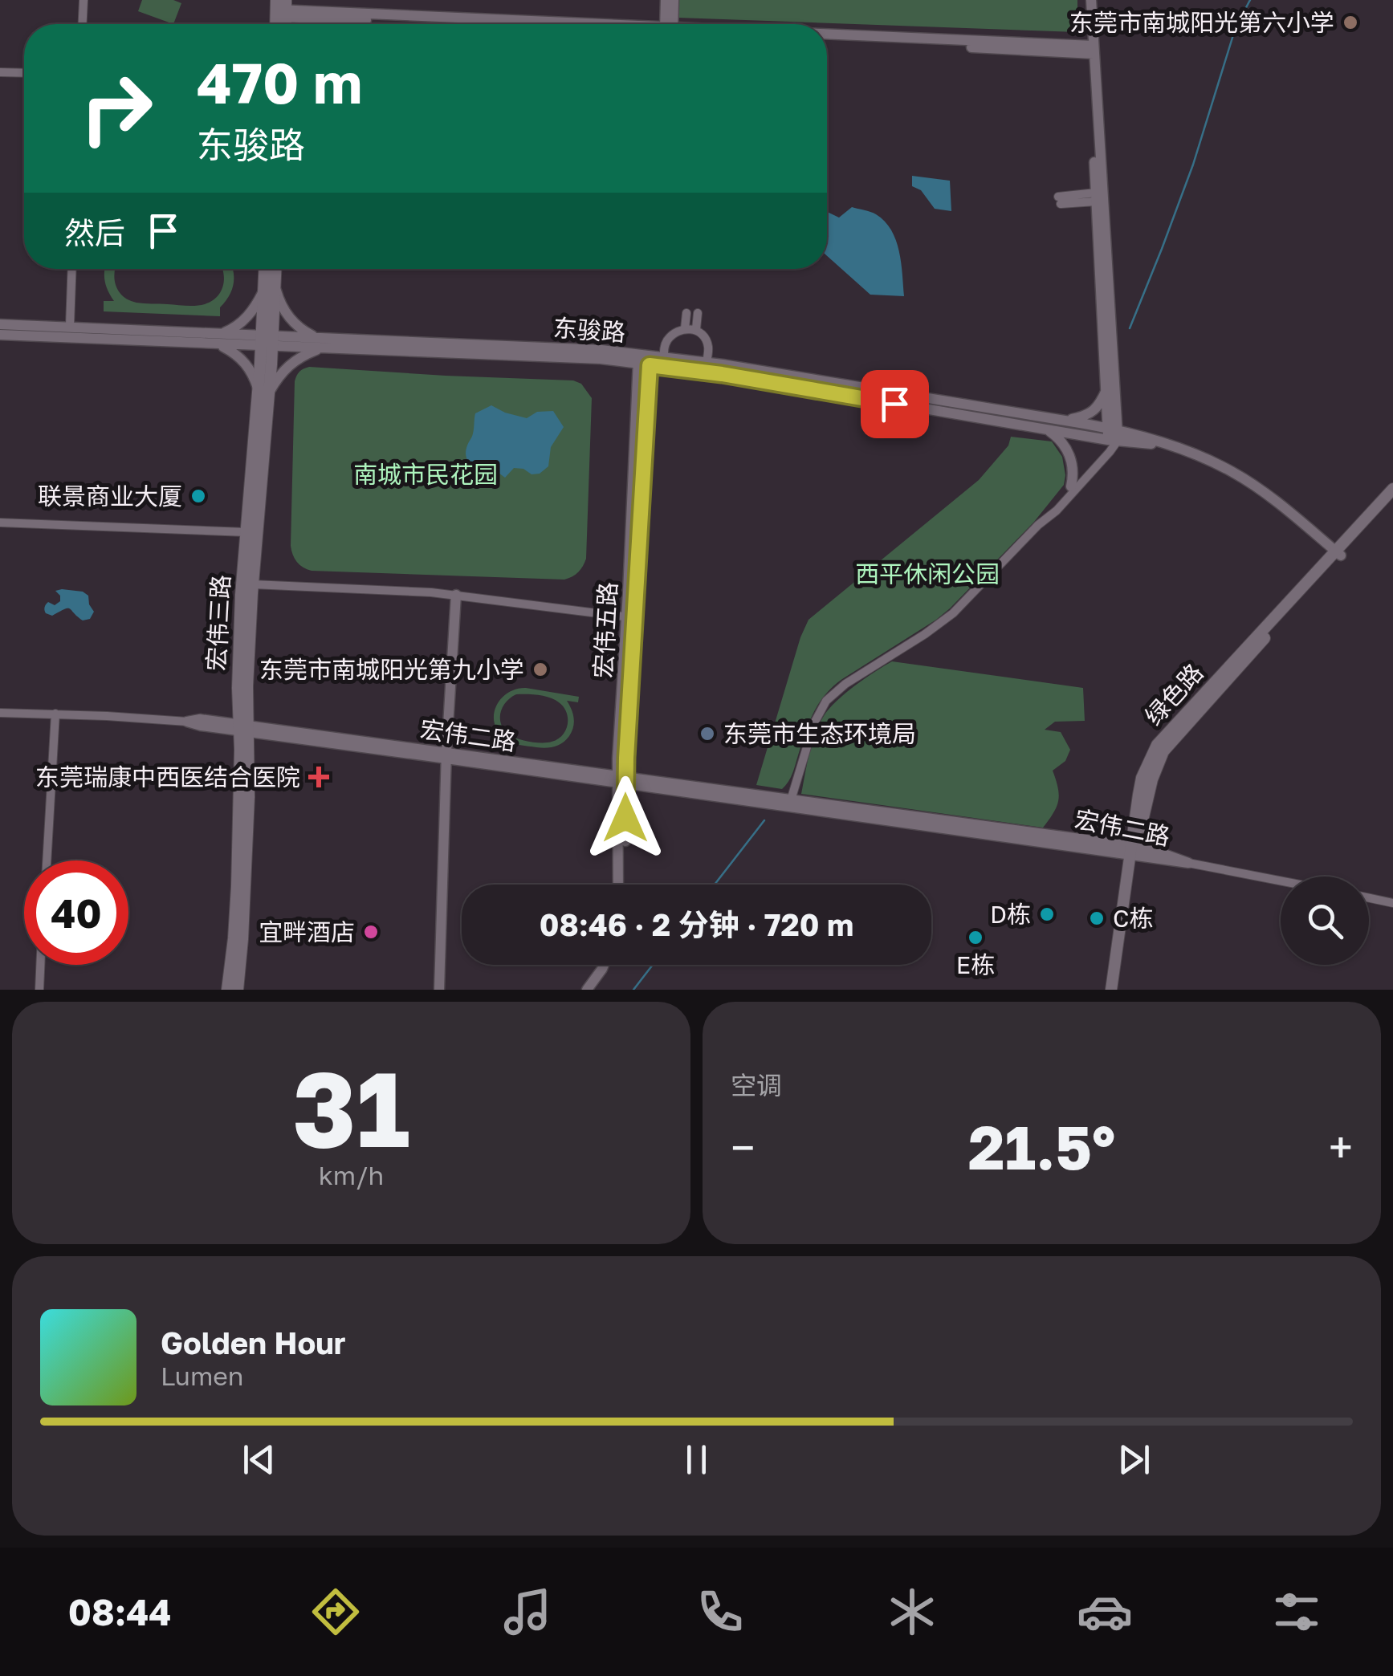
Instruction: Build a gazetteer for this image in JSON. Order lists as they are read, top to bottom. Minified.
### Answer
{"streets":{"main road":["宏伟三路","绿色路"],"street":["东骏路","宏伟五路","宏伟二路"]},"crossings":[["东骏路","宏伟三路"],["东骏路","宏伟五路"],["东骏路","绿色路"],["宏伟三路","宏伟二路"],["宏伟五路","宏伟二路"],["绿色路","宏伟二路"]],"parks":["南城市民花园","西平休闲公园"],"places":{"other":["东莞市南城阳光第六小学","联景商业大厦","东莞市南城阳光第九小学","东莞市生态环境局","D栋","C栋","宜畔酒店","E栋"],"health":["东莞瑞康中西医结合医院"]},"page":{"turn":["470 m","东骏路"],"then":"然后","limit":"40","trip":"08:46 · 2 分钟 · 720 m","tile":[["31","km/h"],"空调"],"heat":["−","21.5°","+"],"song":["Golden Hour","Lumen"],"tabs":"08:44"}}
